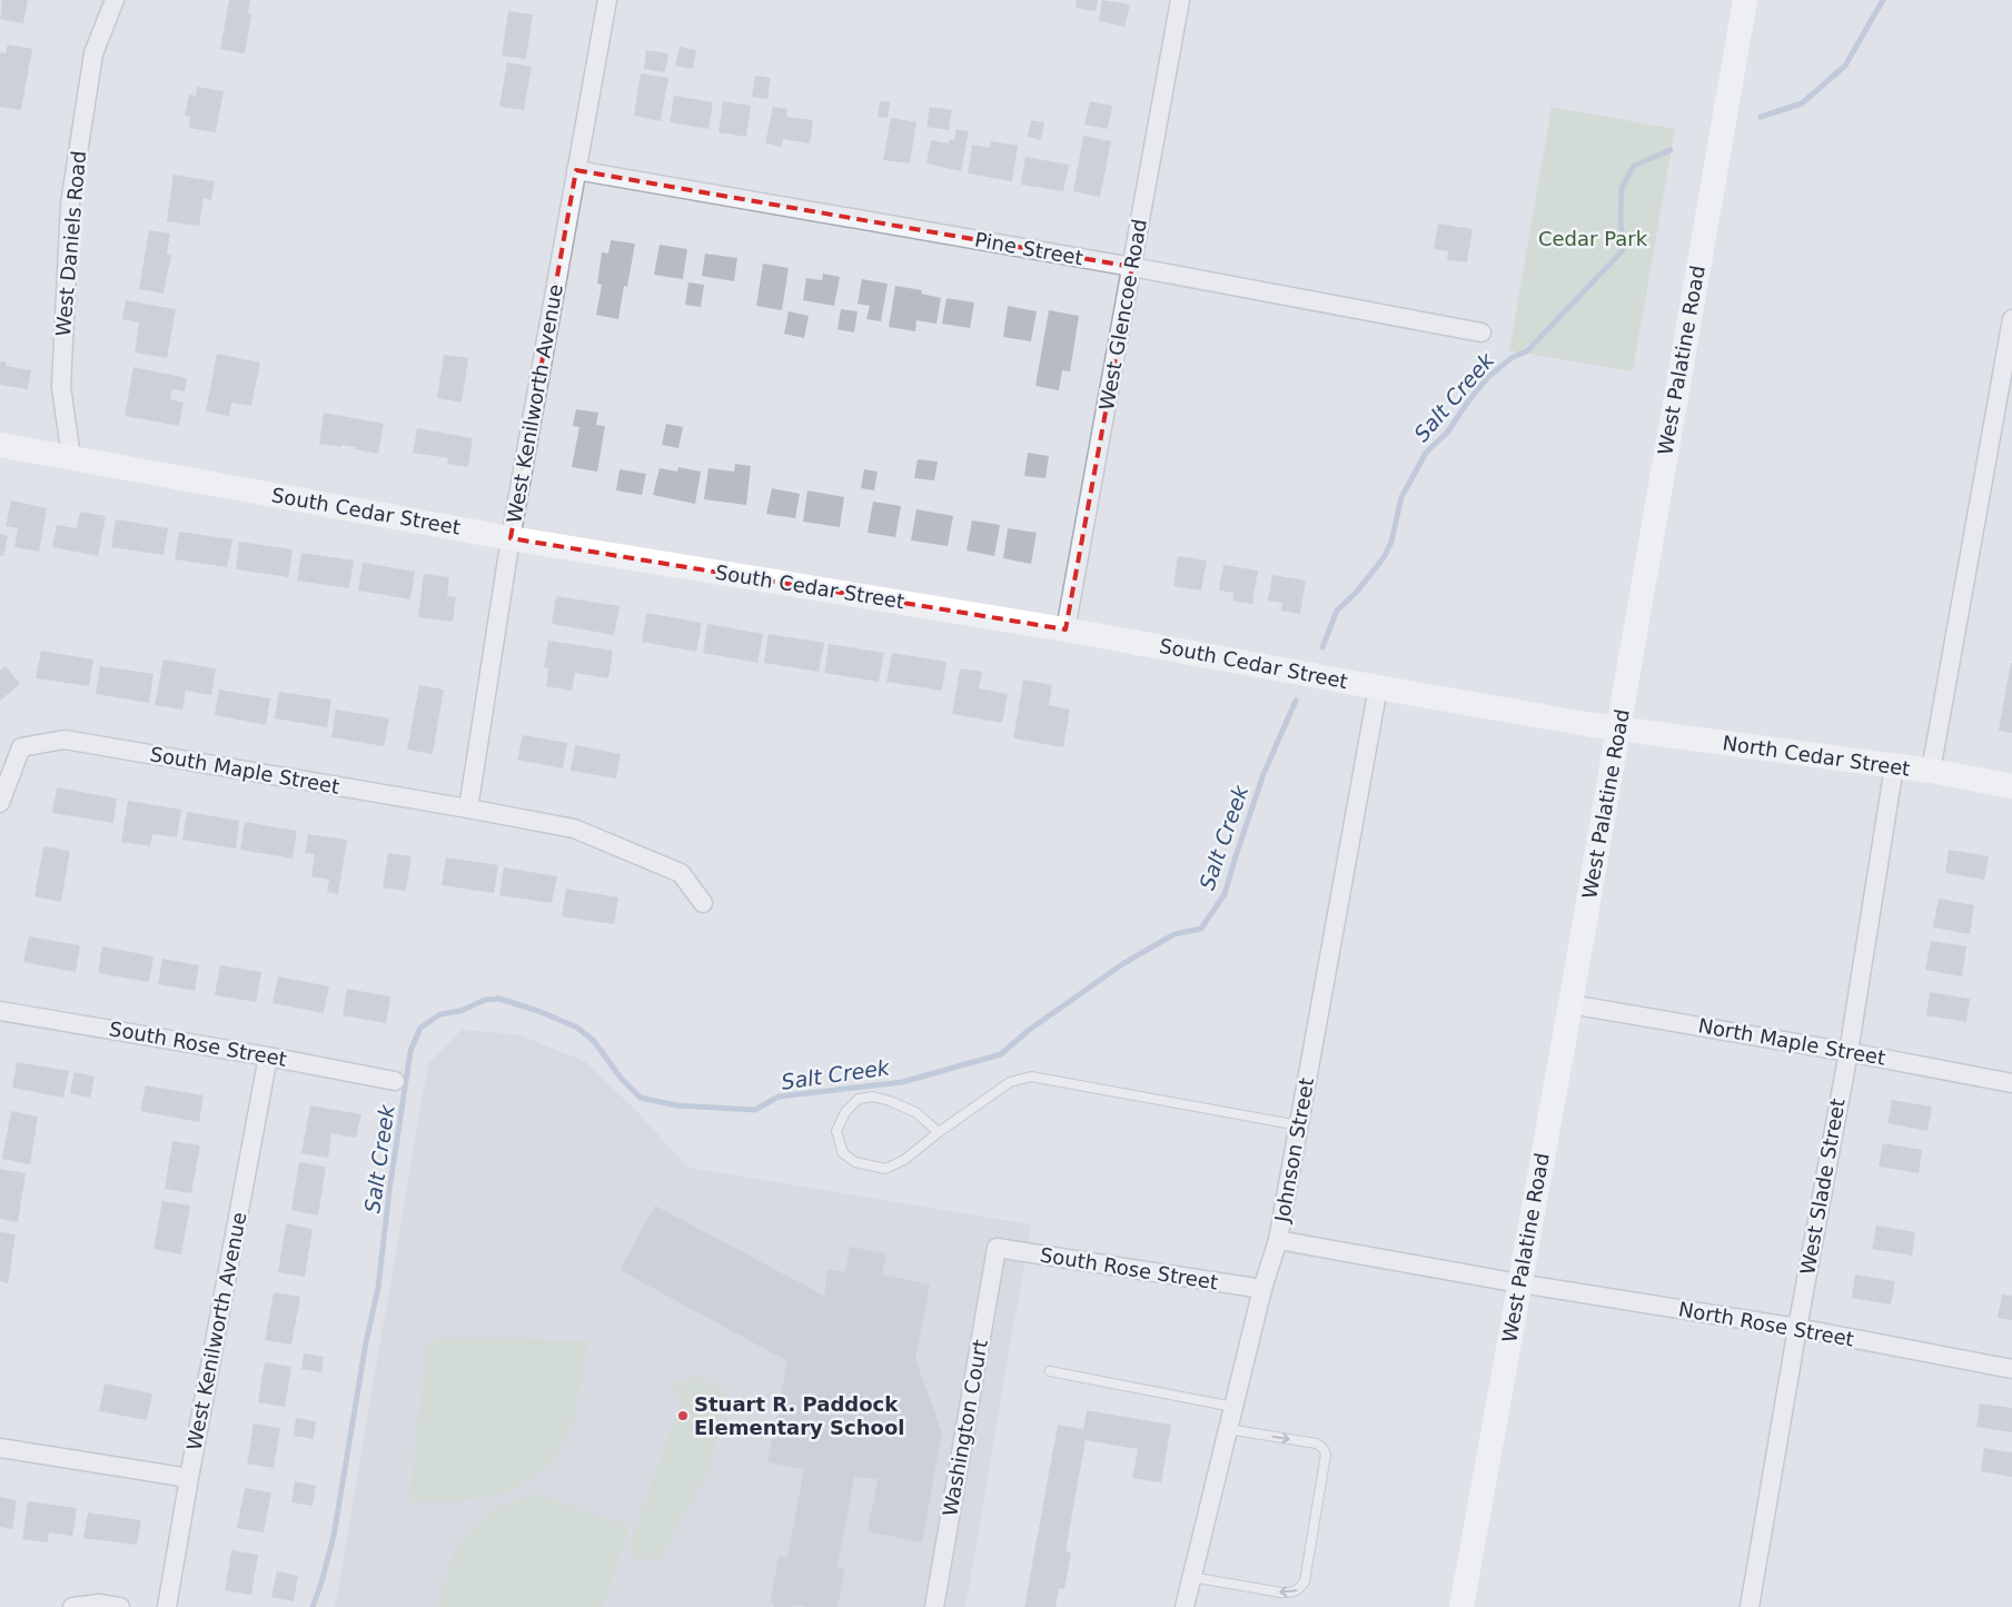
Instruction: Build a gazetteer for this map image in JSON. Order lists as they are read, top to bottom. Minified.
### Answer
{"streets":{"street":["West Daniels Road","Pine Street","West Glencoe Road","West Palatine Road","West Kenilworth Avenue","South Cedar Street","North Cedar Street","South Maple Street","North Maple Street","South Rose Street","Johnson Street","West Slade Street","North Rose Street","Washington Court"]},"crossings":[["West Daniels Road","South Cedar Street"],["Pine Street","West Glencoe Road"],["Pine Street","West Kenilworth Avenue"],["West Glencoe Road","South Cedar Street"],["West Palatine Road","South Cedar Street"],["West Palatine Road","North Cedar Street"],["West Palatine Road","North Maple Street"],["West Palatine Road","North Rose Street"],["West Kenilworth Avenue","South Cedar Street"],["West Kenilworth Avenue","South Maple Street"],["West Kenilworth Avenue","South Rose Street"],["South Cedar Street","North Cedar Street"],["South Cedar Street","Johnson Street"],["North Cedar Street","West Slade Street"],["North Maple Street","West Slade Street"],["South Rose Street","Johnson Street"],["South Rose Street","Washington Court"],["West Slade Street","North Rose Street"]],"water":["Salt Creek"],"parks":["Cedar Park"],"places":["Stuart R. Paddock Elementary School"]}
